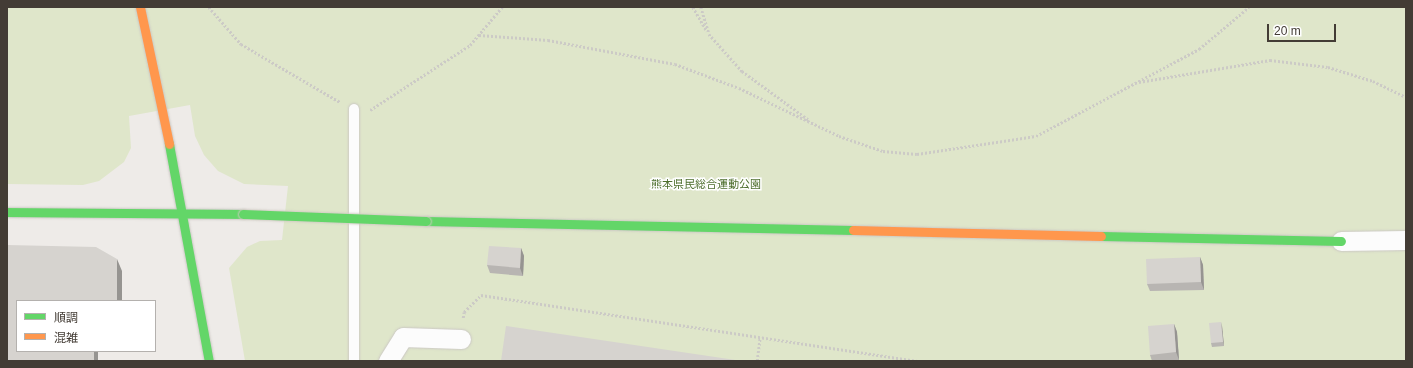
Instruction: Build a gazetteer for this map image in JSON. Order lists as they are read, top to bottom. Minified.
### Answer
{"parks":["熊本県民総合運動公園"],"legend":["順調","混雑"],"scale_bar":"20 m"}
